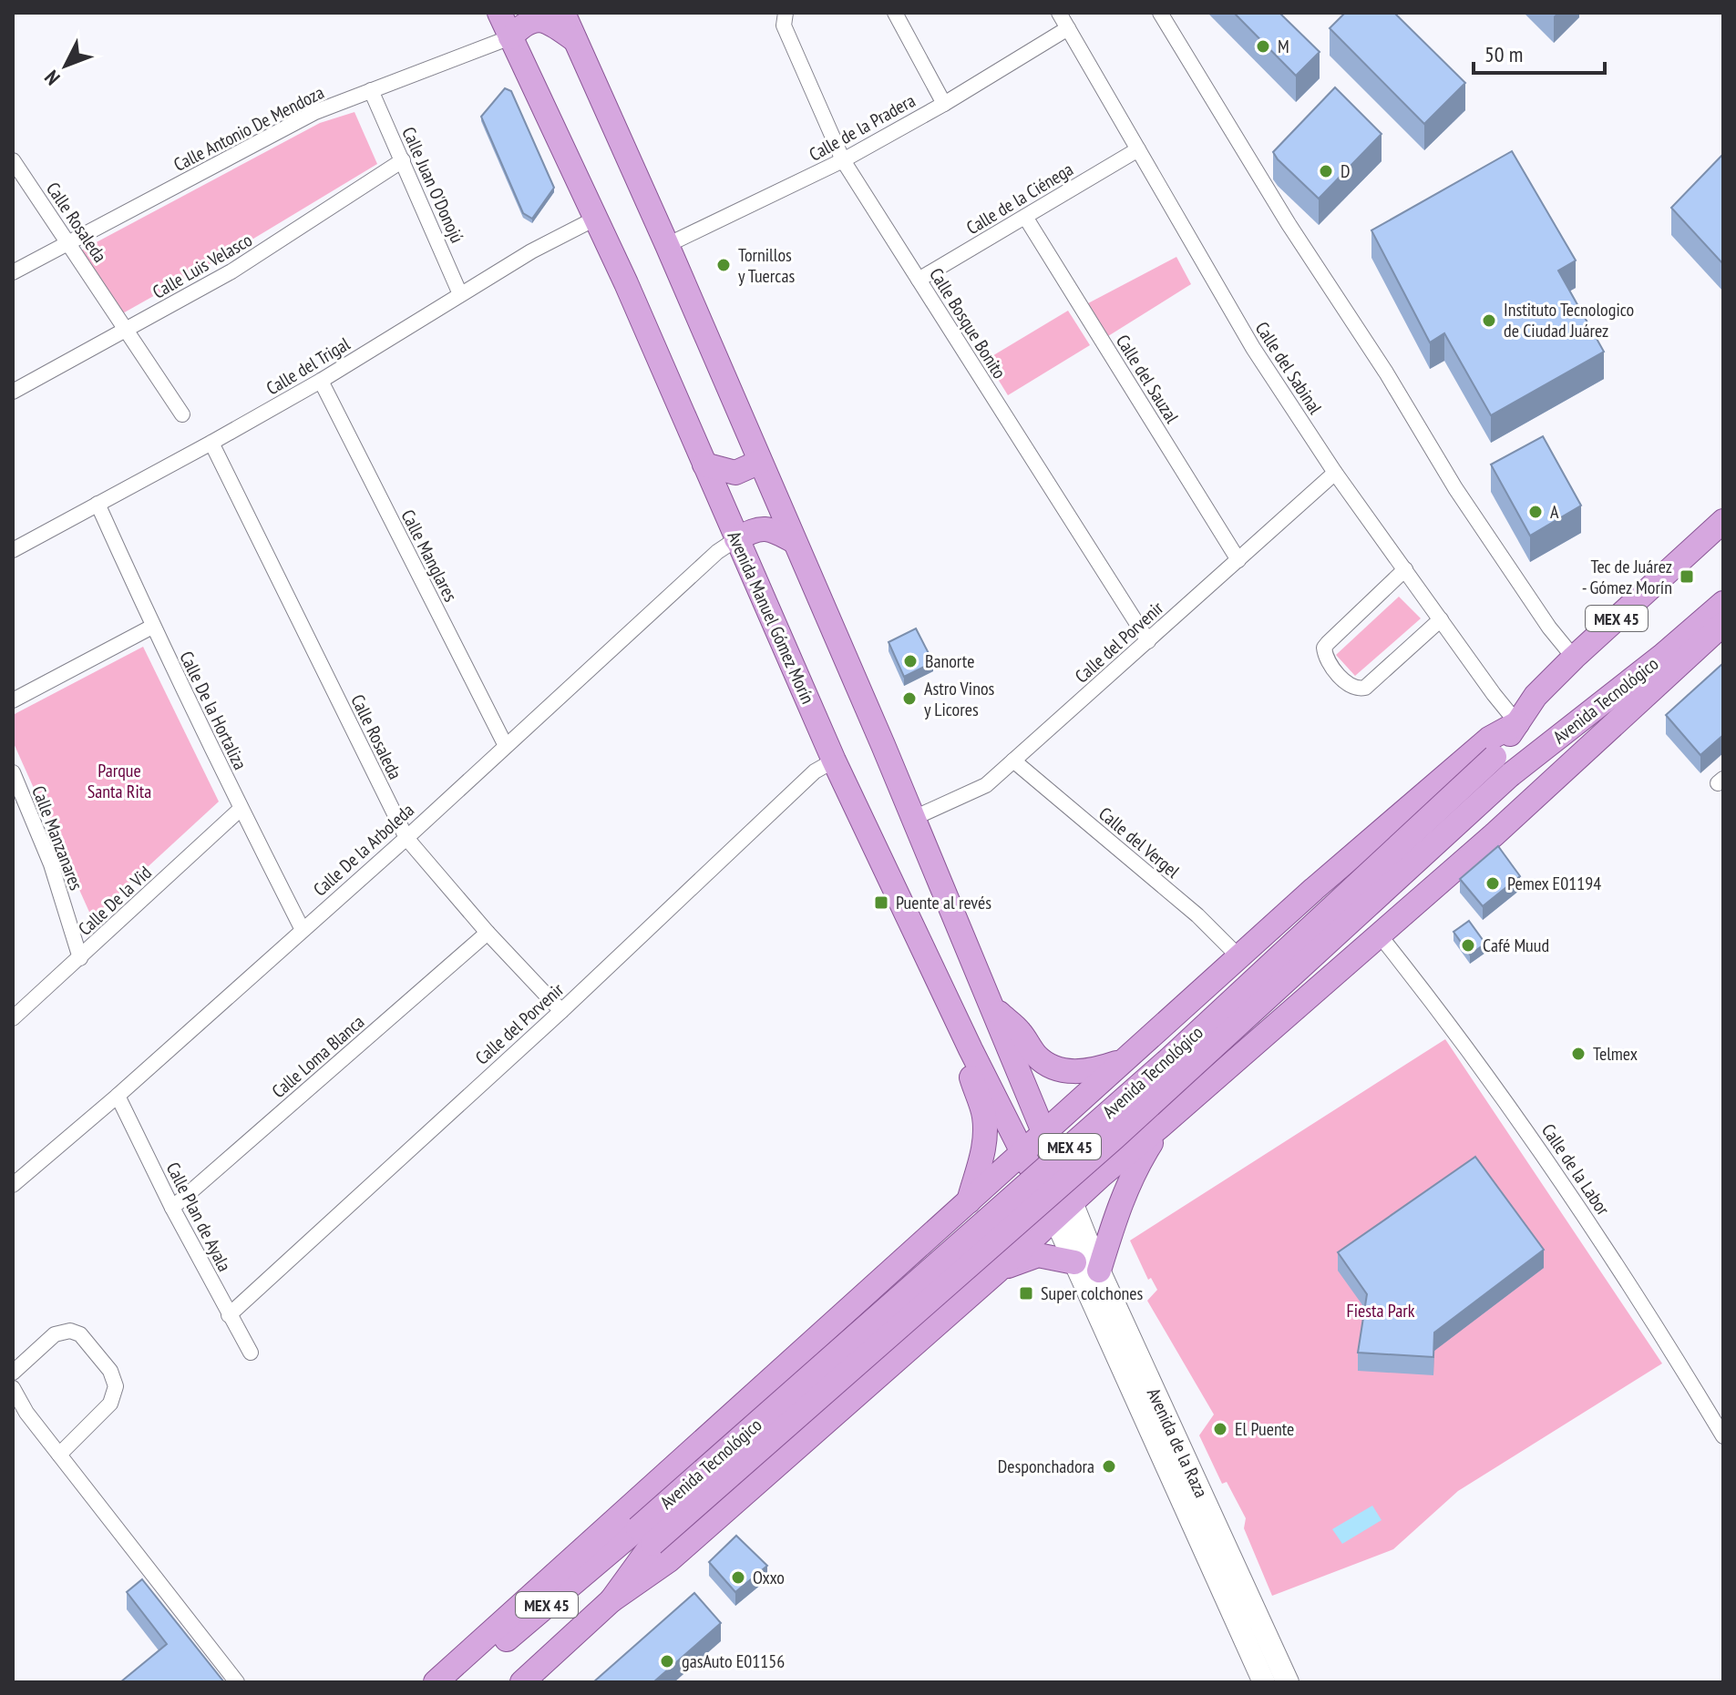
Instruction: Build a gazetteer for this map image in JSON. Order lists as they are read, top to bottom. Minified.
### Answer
{"streets":{"main road":["Avenida Manuel Gómez Morín","MEX 45","Avenida Tecnológico","Avenida de la Raza"],"street":["Calle de la Pradera","Calle Antonio De Mendoza","Calle Juan O'Donojú","Calle de la Ciénega","Calle Rosaleda","Calle Luis Velasco","Calle Bosque Bonito","Calle del Trigal","Calle del Sabinal","Calle del Sauzal","Calle Manglares","Calle del Porvenir","Calle De la Hortaliza","Calle Manzanares","Calle del Vergel","Calle De la Arboleda","Calle De la Vid","Calle Loma Blanca","Calle de la Labor","Calle Plan de Ayala"]},"crossings":[["Calle de la Pradera","Calle Bosque Bonito"],["Calle de la Pradera","Calle del Sabinal"],["Calle Antonio De Mendoza","Calle Juan O'Donojú"],["Calle Antonio De Mendoza","Calle Rosaleda"],["Calle Antonio De Mendoza","Avenida Manuel Gómez Morín"],["Calle Juan O'Donojú","Calle Luis Velasco"],["Calle Juan O'Donojú","Calle del Trigal"],["Calle de la Ciénega","Calle Bosque Bonito"],["Calle de la Ciénega","Calle del Sabinal"],["Calle de la Ciénega","Calle del Sauzal"],["Calle Rosaleda","Calle Luis Velasco"],["Calle Rosaleda","Calle del Trigal"],["Calle Rosaleda","Calle del Porvenir"],["Calle Rosaleda","Calle De la Arboleda"],["Calle Rosaleda","Calle Loma Blanca"],["Calle Bosque Bonito","Calle del Porvenir"],["Calle del Trigal","Calle Manglares"],["Calle del Trigal","Avenida Manuel Gómez Morín"],["Calle del Trigal","Calle De la Hortaliza"],["Calle del Sabinal","Calle del Porvenir"],["Calle del Sabinal","Avenida Tecnológico"],["Calle del Sauzal","Calle del Porvenir"],["Calle Manglares","Calle De la Arboleda"],["Avenida Manuel Gómez Morín","Calle del Porvenir"],["Avenida Manuel Gómez Morín","Calle De la Arboleda"],["Avenida Manuel Gómez Morín","Avenida de la Raza"],["Calle del Porvenir","Calle del Vergel"],["Calle del Porvenir","Calle Plan de Ayala"],["Calle De la Hortaliza","Calle De la Arboleda"],["Calle De la Hortaliza","Calle De la Vid"],["Calle Manzanares","Calle De la Vid"],["Calle De la Arboleda","Calle Plan de Ayala"],["Calle Loma Blanca","Calle Plan de Ayala"]],"parks":["Parque Santa Rita","Fiesta Park"],"places":{"other":["M","D","Tornillos y Tuercas","Instituto Tecnologico de Ciudad Juárez","A","Banorte","Astro Vinos y Licores","Pemex E01194","Café Muud","Telmex","El Puente","Desponchadora","Oxxo","gasAuto E01156"],"transit":["Tec de Juárez - Gómez Morín","Puente al revés","Super colchones"]},"scale_bar":"50 m","north":"bottom left"}
